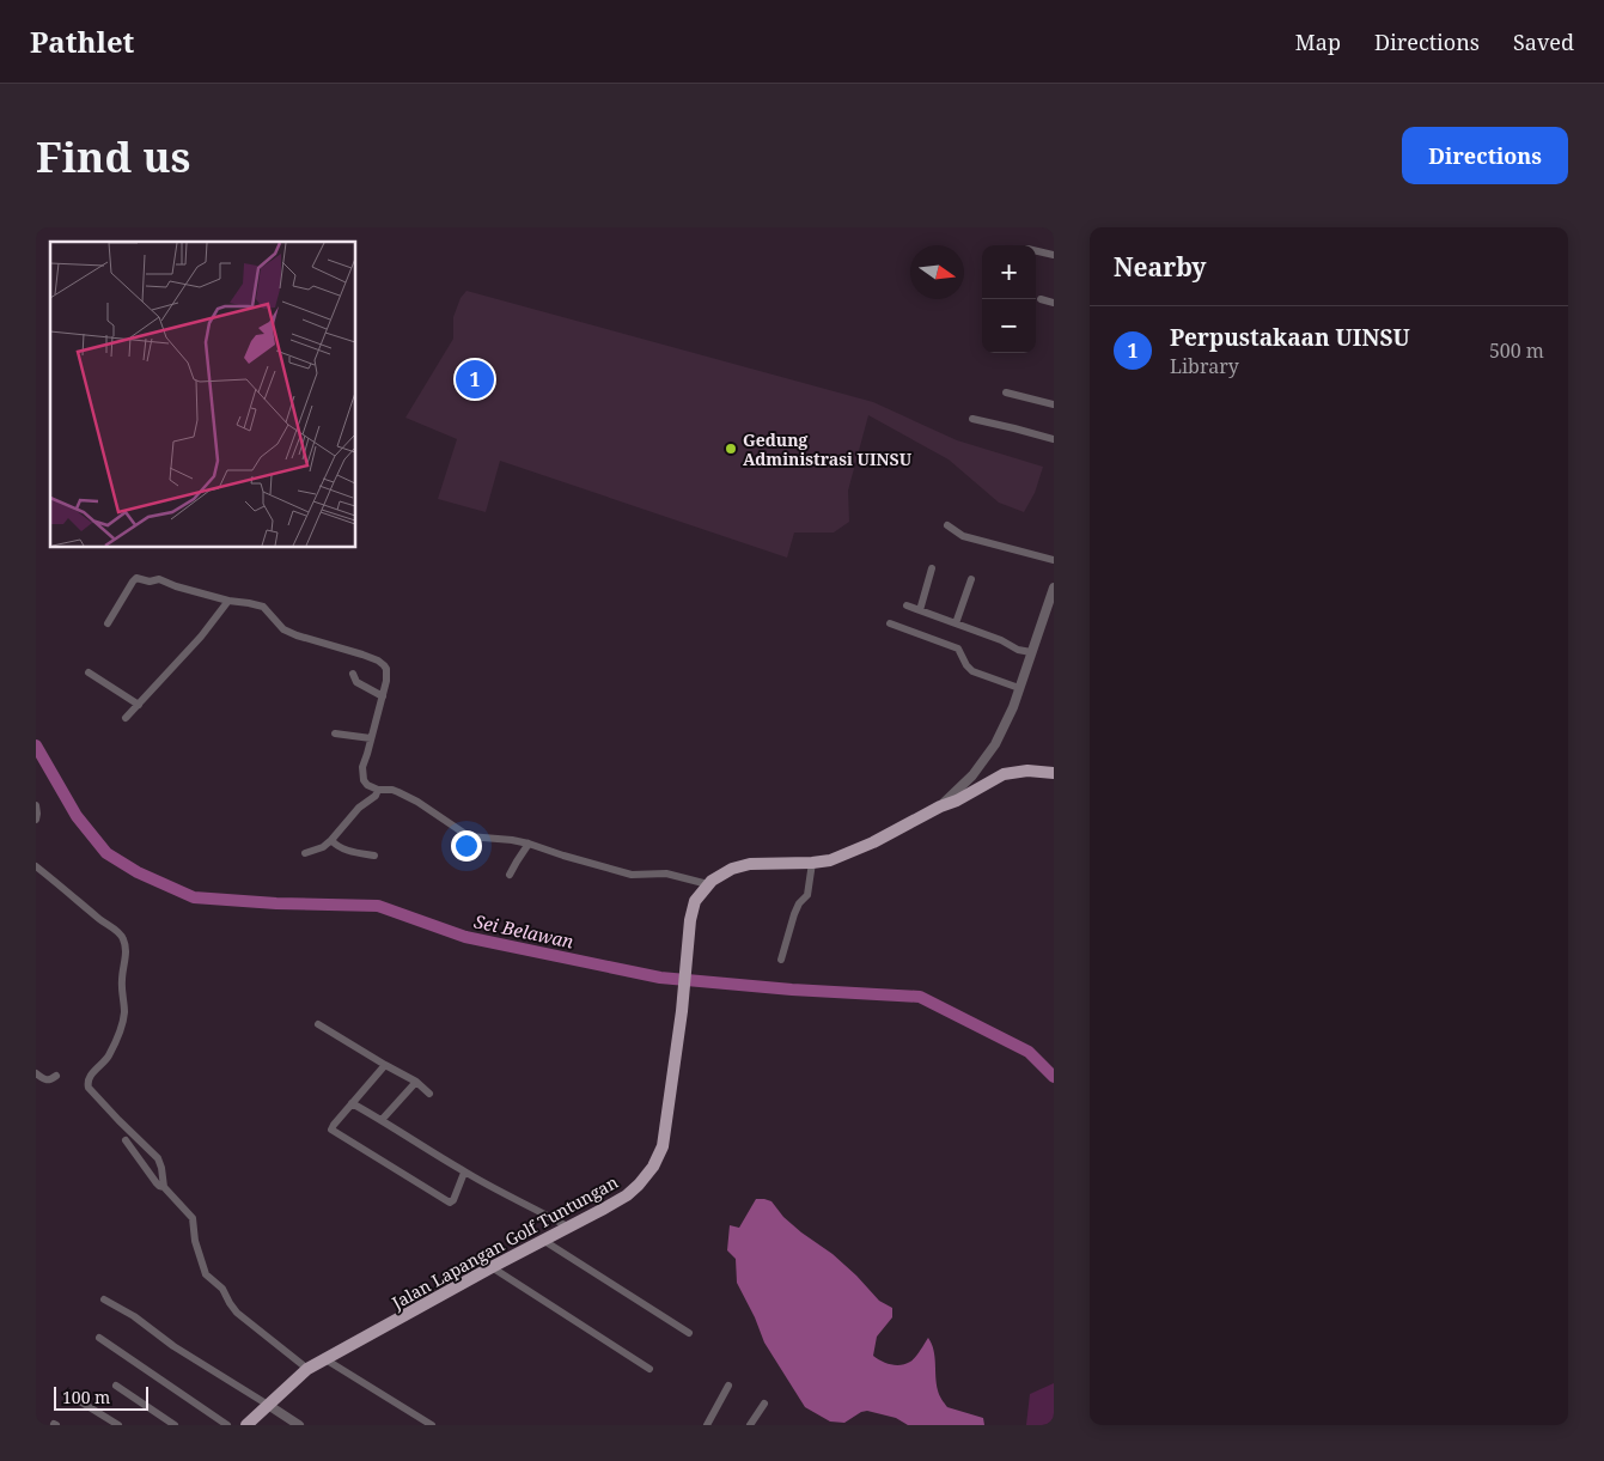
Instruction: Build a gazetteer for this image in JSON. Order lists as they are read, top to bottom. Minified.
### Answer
{"streets":{"main road":["Jalan Lapangan Golf Tuntungan"]},"water":["Sei Belawan"],"places":["Gedung Administrasi UINSU"],"scale_bar":"100 m","north":"right","page":{"header":"Pathlet","nav":["Map","Directions","Saved"],"buttons":"Directions","title":"Find us","heading":"Nearby","map_buttons":["+","−"],"list":[{"mark":"1","name":"Perpustakaan UINSU","note":"Library","value":"500 m"}],"pins":"1","scale":"100 m"}}
